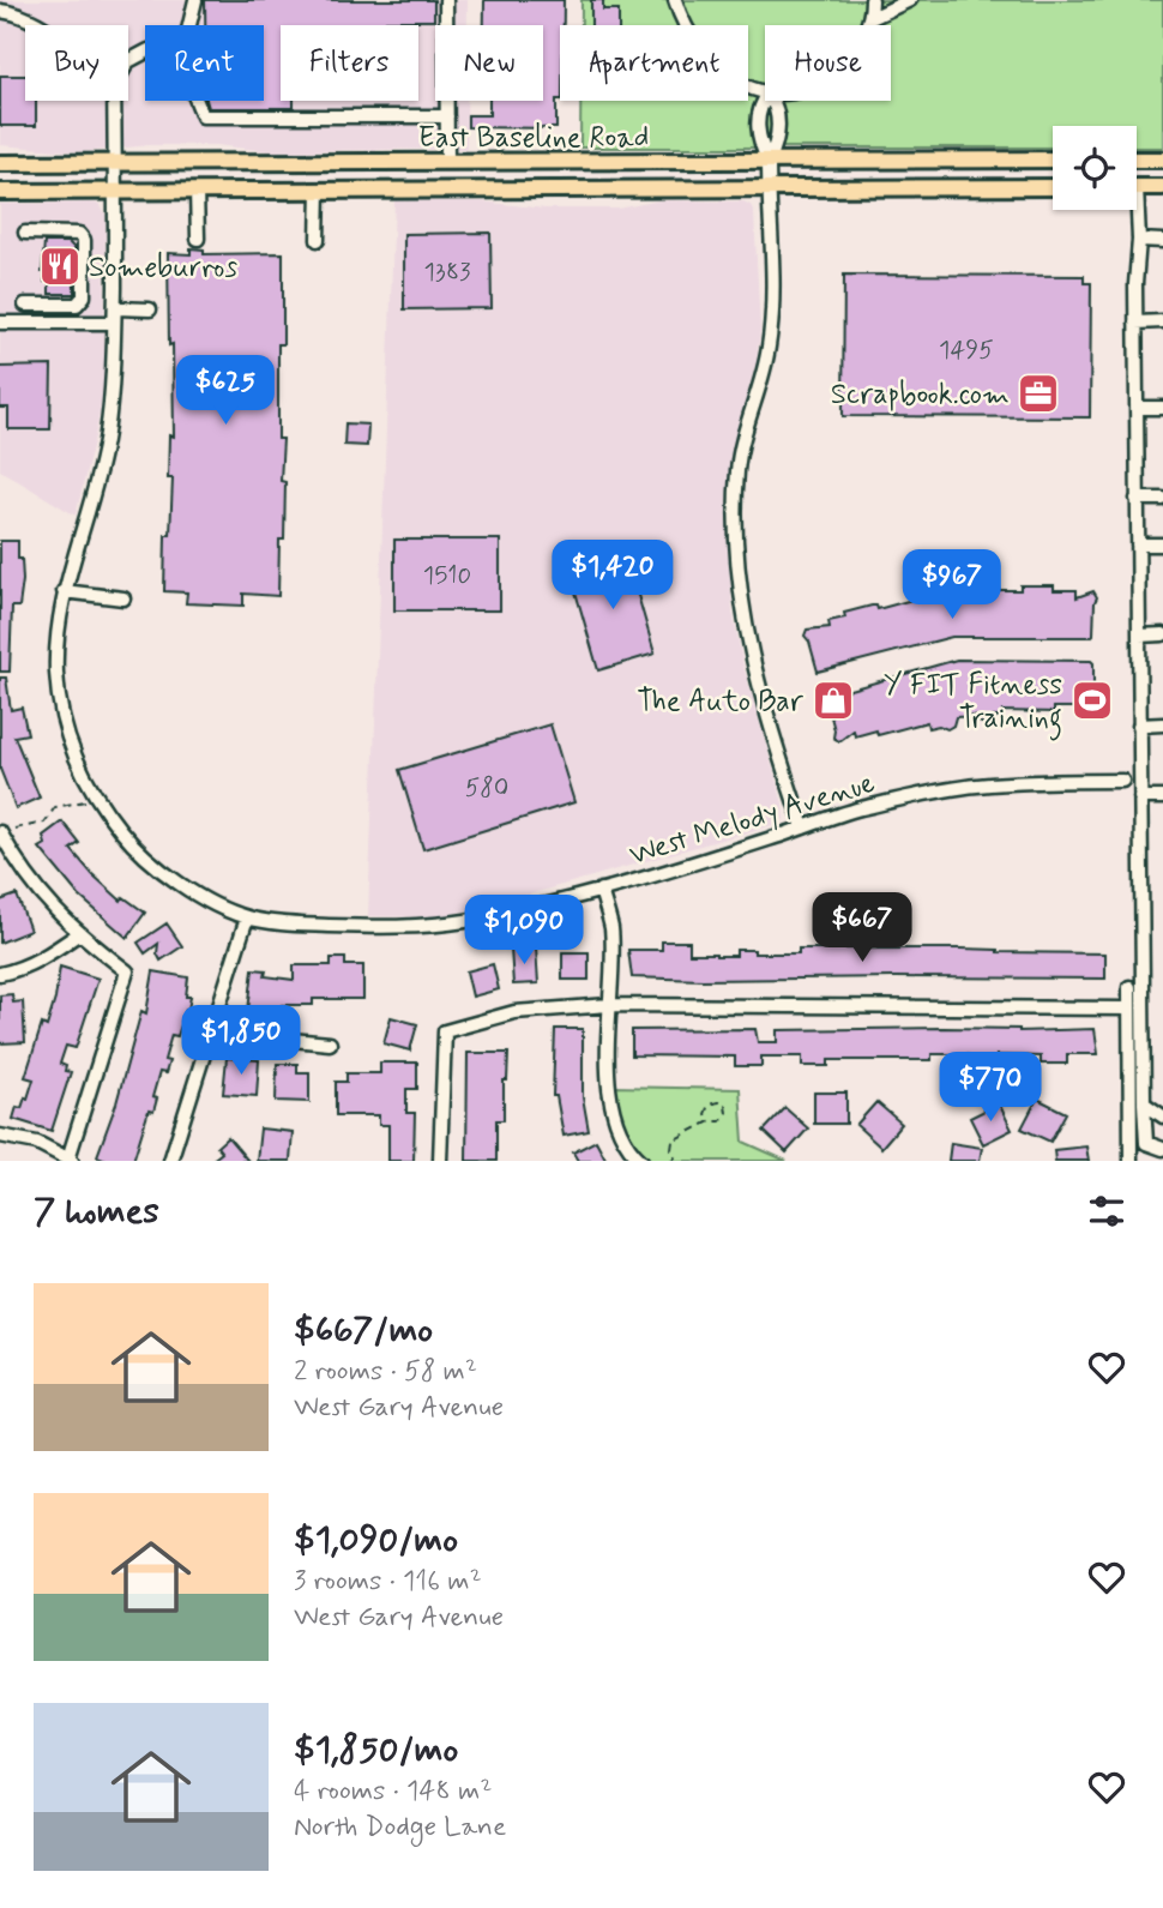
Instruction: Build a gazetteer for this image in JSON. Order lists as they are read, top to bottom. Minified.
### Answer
{"streets":{"main road":["East Baseline Road"],"street":["West Melody Avenue"]},"crossings":[["East Baseline Road","West Melody Avenue"]],"places":{"restaurant":["Someburros"],"office":["Scrapbook.com"],"shop":["The Auto Bar"],"sports":["Y FIT Fitness Training"]},"house_numbers":["1383","1495","1510","580"],"page":{"chip":["Buy","Rent","Filters","New","Apartment","House"],"price":["$625","$1,420","$967","$667","$1,090","$1,850","$770"],"heading":"7 homes","list":[{"name":"$667/mo","note":"2 rooms · 58 m² · West Gary Avenue"},{"name":"$1,090/mo","note":"3 rooms · 116 m² · West Gary Avenue"},{"name":"$1,850/mo","note":"4 rooms · 148 m² · North Dodge Lane"}]}}
